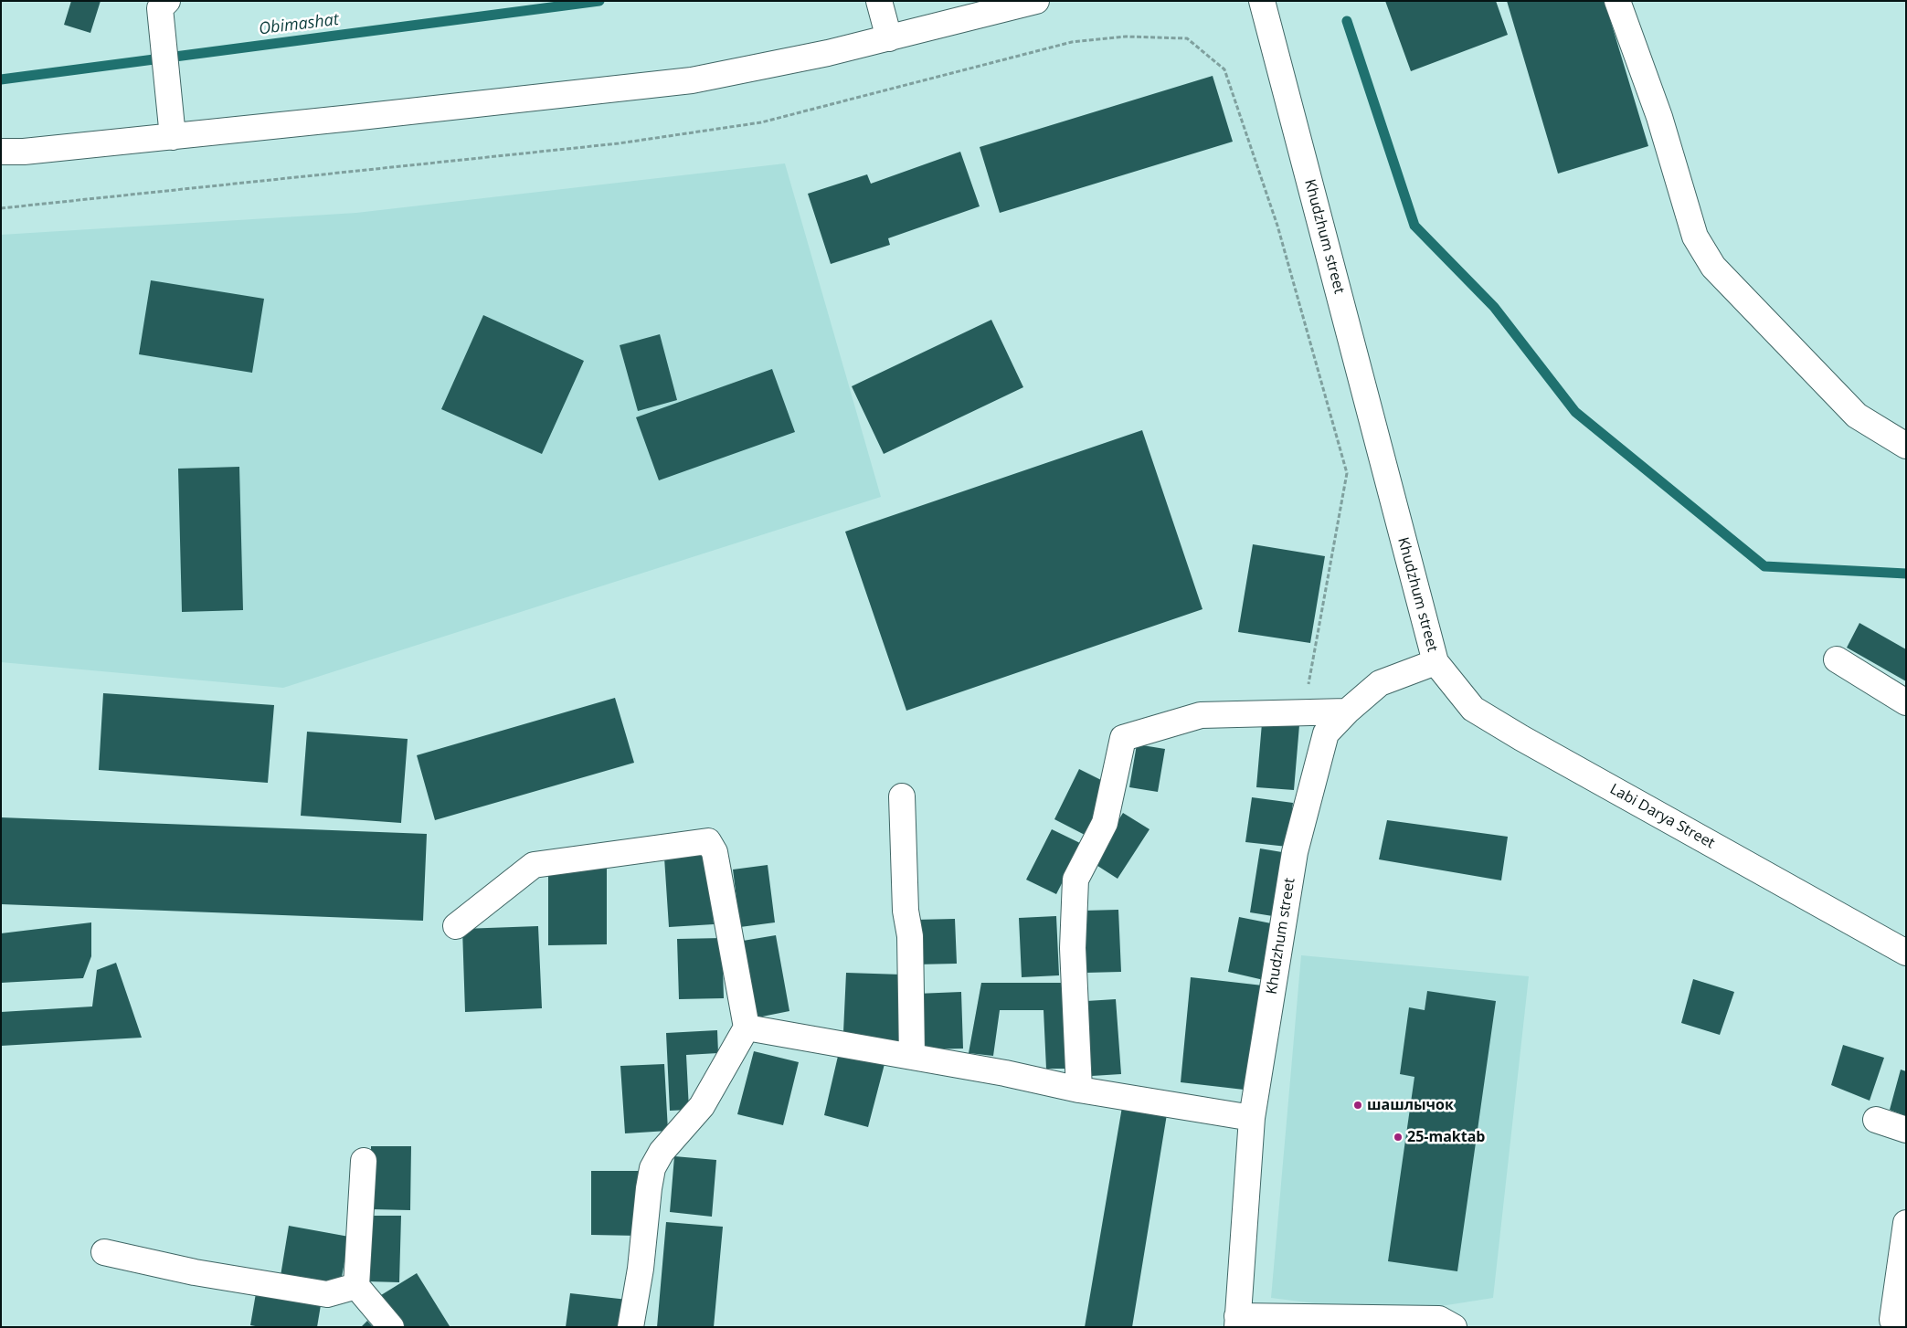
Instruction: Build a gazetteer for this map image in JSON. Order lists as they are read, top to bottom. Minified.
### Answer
{"streets":{"street":["Khudzhum street","Labi Darya Street"]},"crossings":[["Khudzhum street","Labi Darya Street"]],"water":["Obimashat"],"places":["шашлычок","25-maktab"]}
